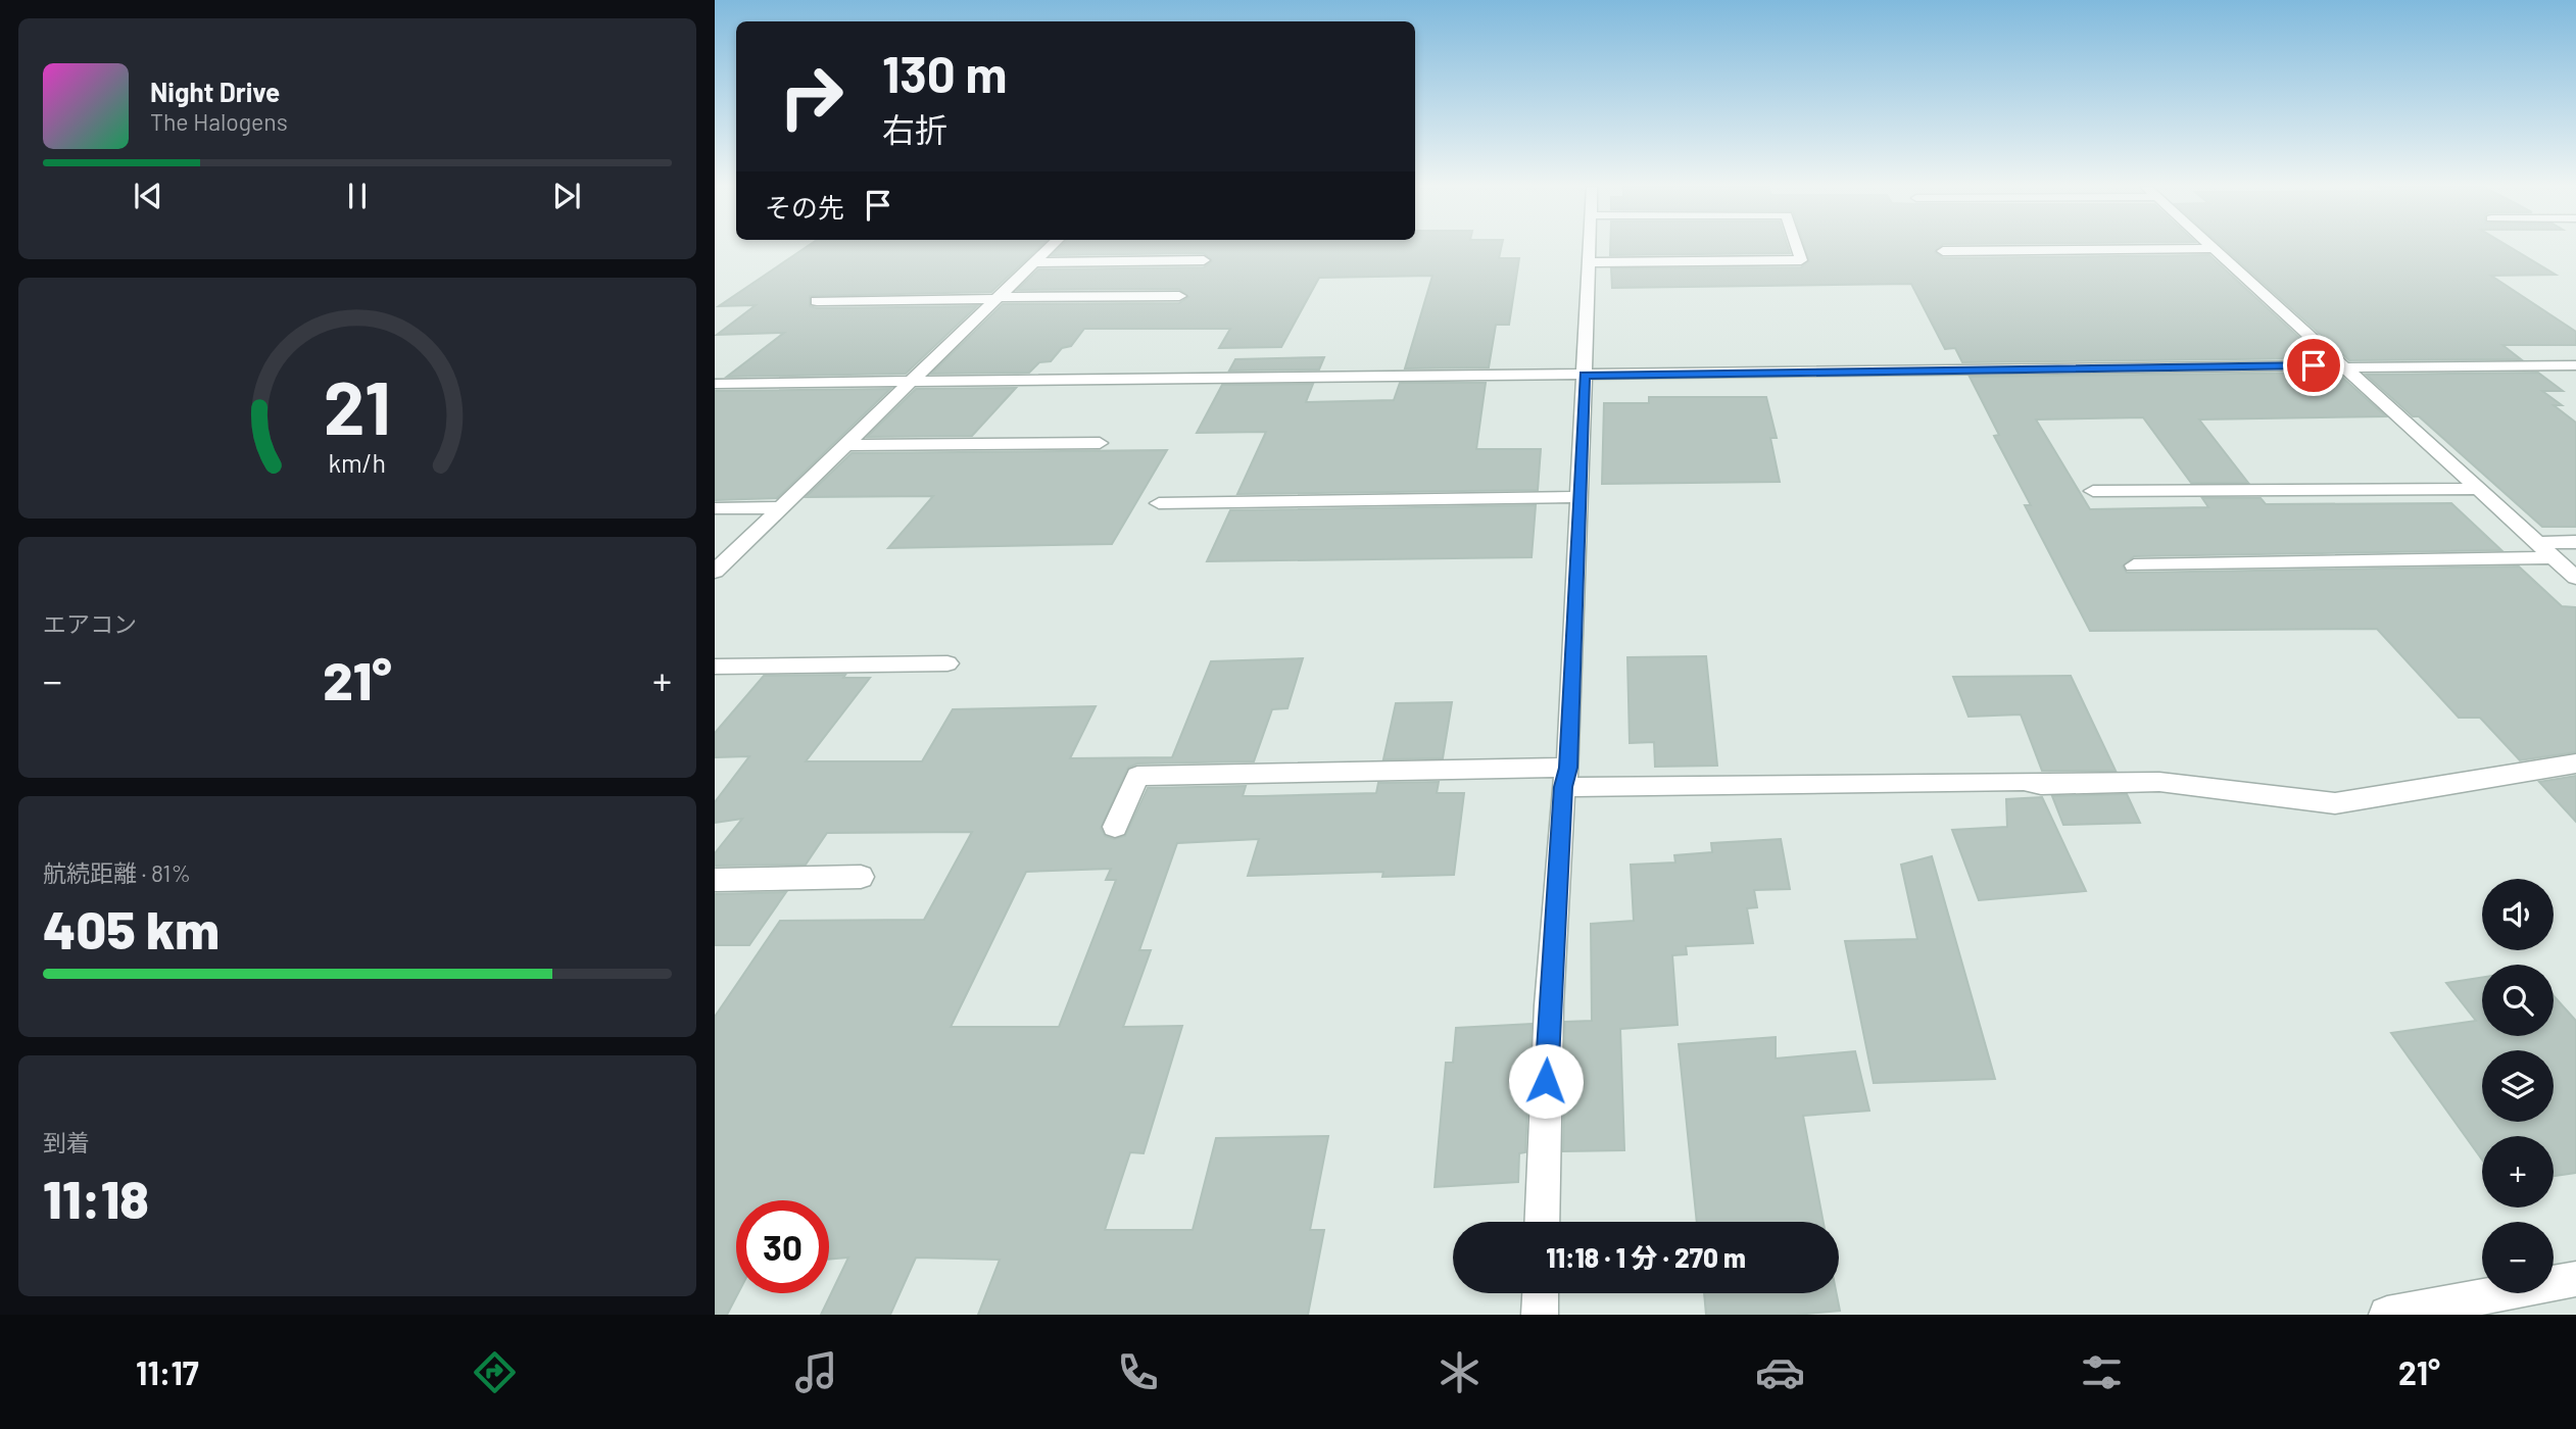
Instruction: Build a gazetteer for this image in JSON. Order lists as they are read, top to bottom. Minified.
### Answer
{"page":{"turn":["130 m","右折"],"song":["Night Drive","The Halogens"],"then":"その先","tile":["エアコン",["航続距離 · 81%","405 km"],["到着","11:18"]],"heat":["−","21°","+"],"map_buttons":["+","−"],"limit":"30","trip":"11:18 · 1 分 · 270 m","tabs":["11:17","21°"],"gauge":["21","km/h"]}}
